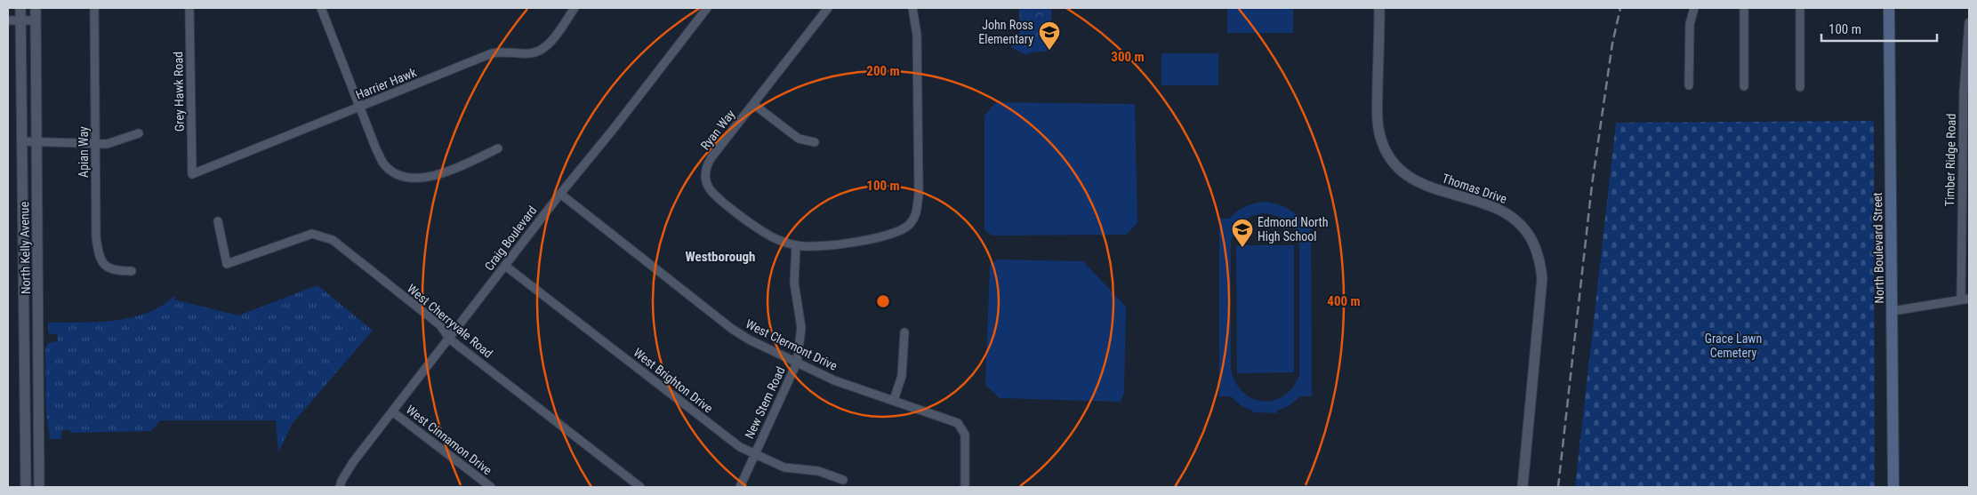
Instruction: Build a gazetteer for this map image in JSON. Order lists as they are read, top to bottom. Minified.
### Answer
{"streets":{"main road":["North Boulevard Street"],"street":["Harrier Hawk","Grey Hawk Road","Ryan Way","Apian Way","Timber Ridge Road","Thomas Drive","Craig Boulevard","North Kelly Avenue","West Cherryvale Road","West Clermont Drive","West Brighton Drive","New Stem Road","West Cinnamon Drive"]},"crossings":[["Harrier Hawk","Grey Hawk Road"],["Ryan Way","New Stem Road"],["Craig Boulevard","West Cherryvale Road"],["Craig Boulevard","West Clermont Drive"],["Craig Boulevard","West Brighton Drive"],["Craig Boulevard","West Cinnamon Drive"],["West Clermont Drive","New Stem Road"],["West Brighton Drive","New Stem Road"]],"districts":["Westborough"],"parks":["Grace Lawn Cemetery"],"places":{"school or university":["John Ross Elementary","Edmond North High School"]},"scale_bar":"100 m","rings":["300 m","200 m","100 m","400 m"]}
